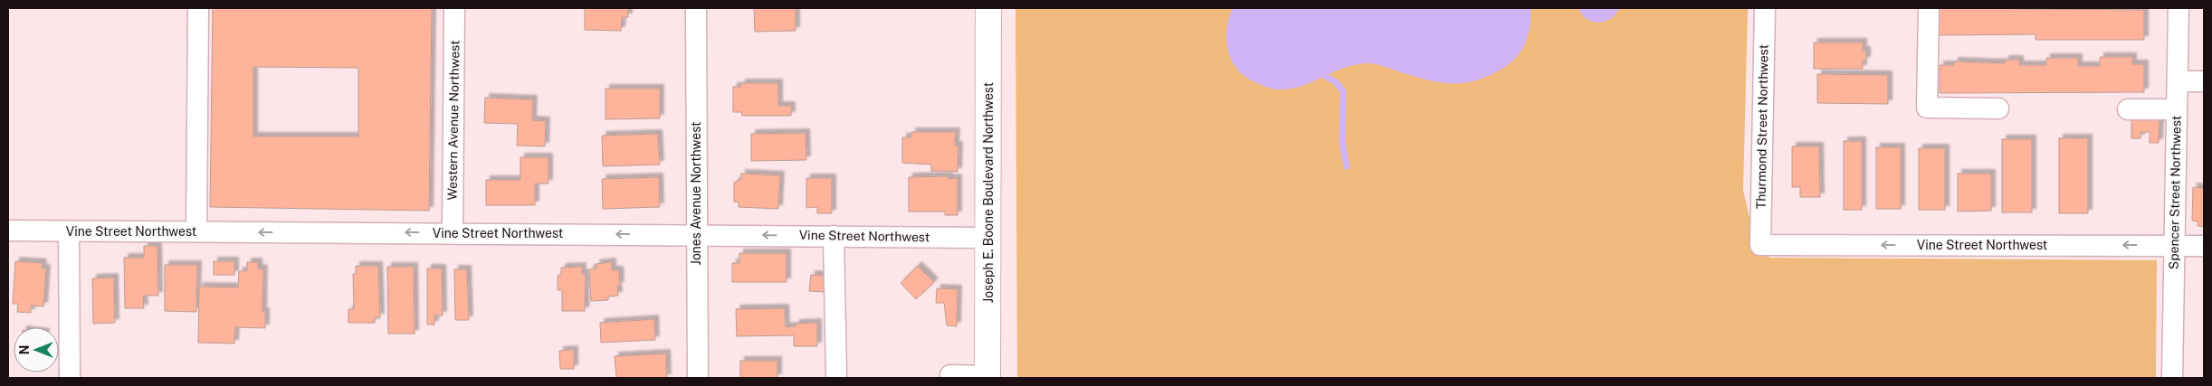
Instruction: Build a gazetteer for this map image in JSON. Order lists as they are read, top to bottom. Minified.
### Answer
{"streets":{"main road":["Joseph E. Boone Boulevard Northwest"],"street":["Western Avenue Northwest","Thurmond Street Northwest","Spencer Street Northwest","Jones Avenue Northwest","Vine Street Northwest"]},"crossings":[["Western Avenue Northwest","Vine Street Northwest"],["Thurmond Street Northwest","Vine Street Northwest"],["Joseph E. Boone Boulevard Northwest","Vine Street Northwest"],["Spencer Street Northwest","Vine Street Northwest"],["Jones Avenue Northwest","Vine Street Northwest"]],"one_way":["Vine Street Northwest"],"north":"left"}
